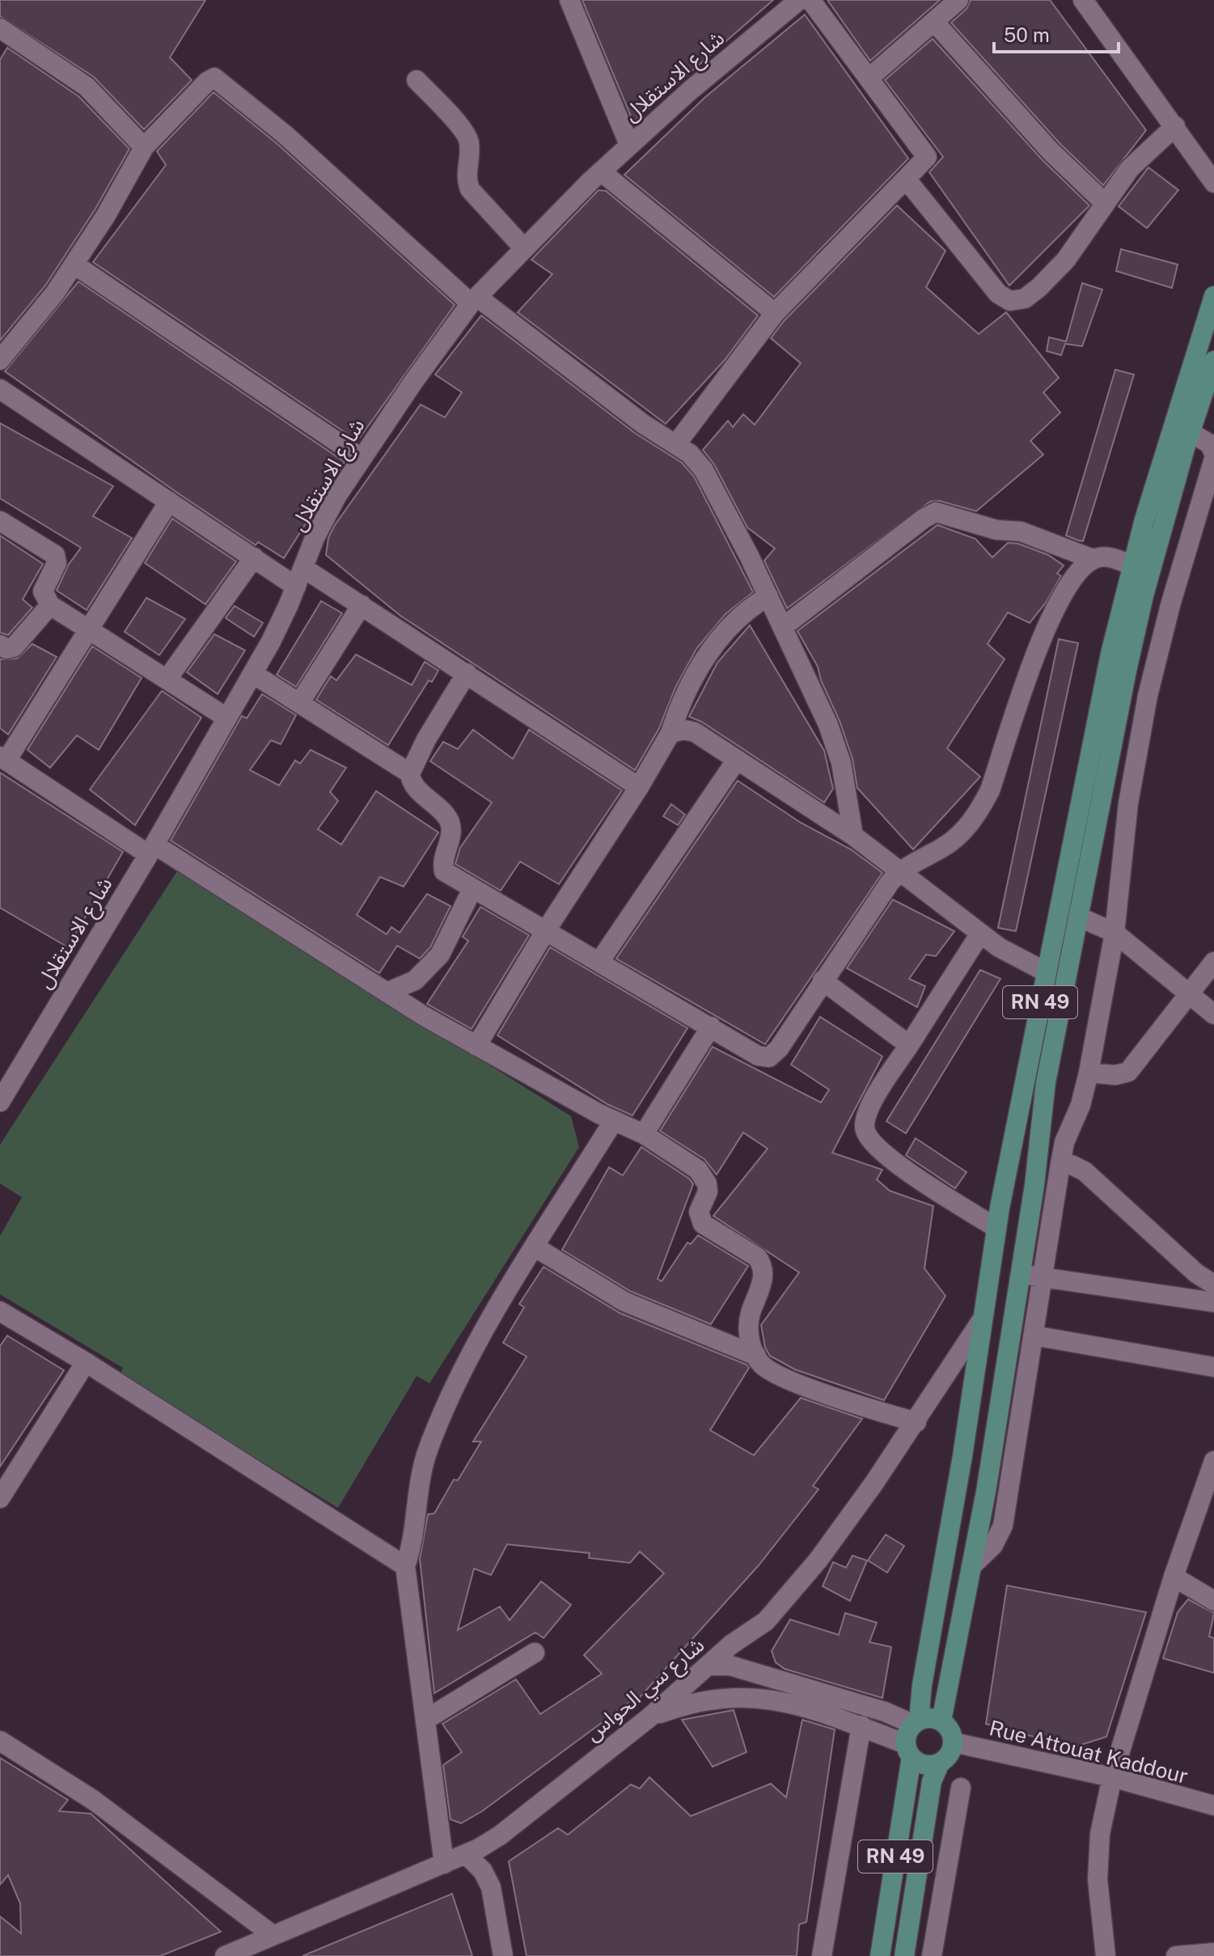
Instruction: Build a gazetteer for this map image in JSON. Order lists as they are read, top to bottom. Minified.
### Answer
{"streets":{"main road":["RN 49"],"street":["شارع الاستقلال","شارع سي الحواس","Rue Attouat Kaddour"]},"crossings":[["RN 49","شارع سي الحواس"],["RN 49","Rue Attouat Kaddour"]],"scale_bar":"50 m"}
